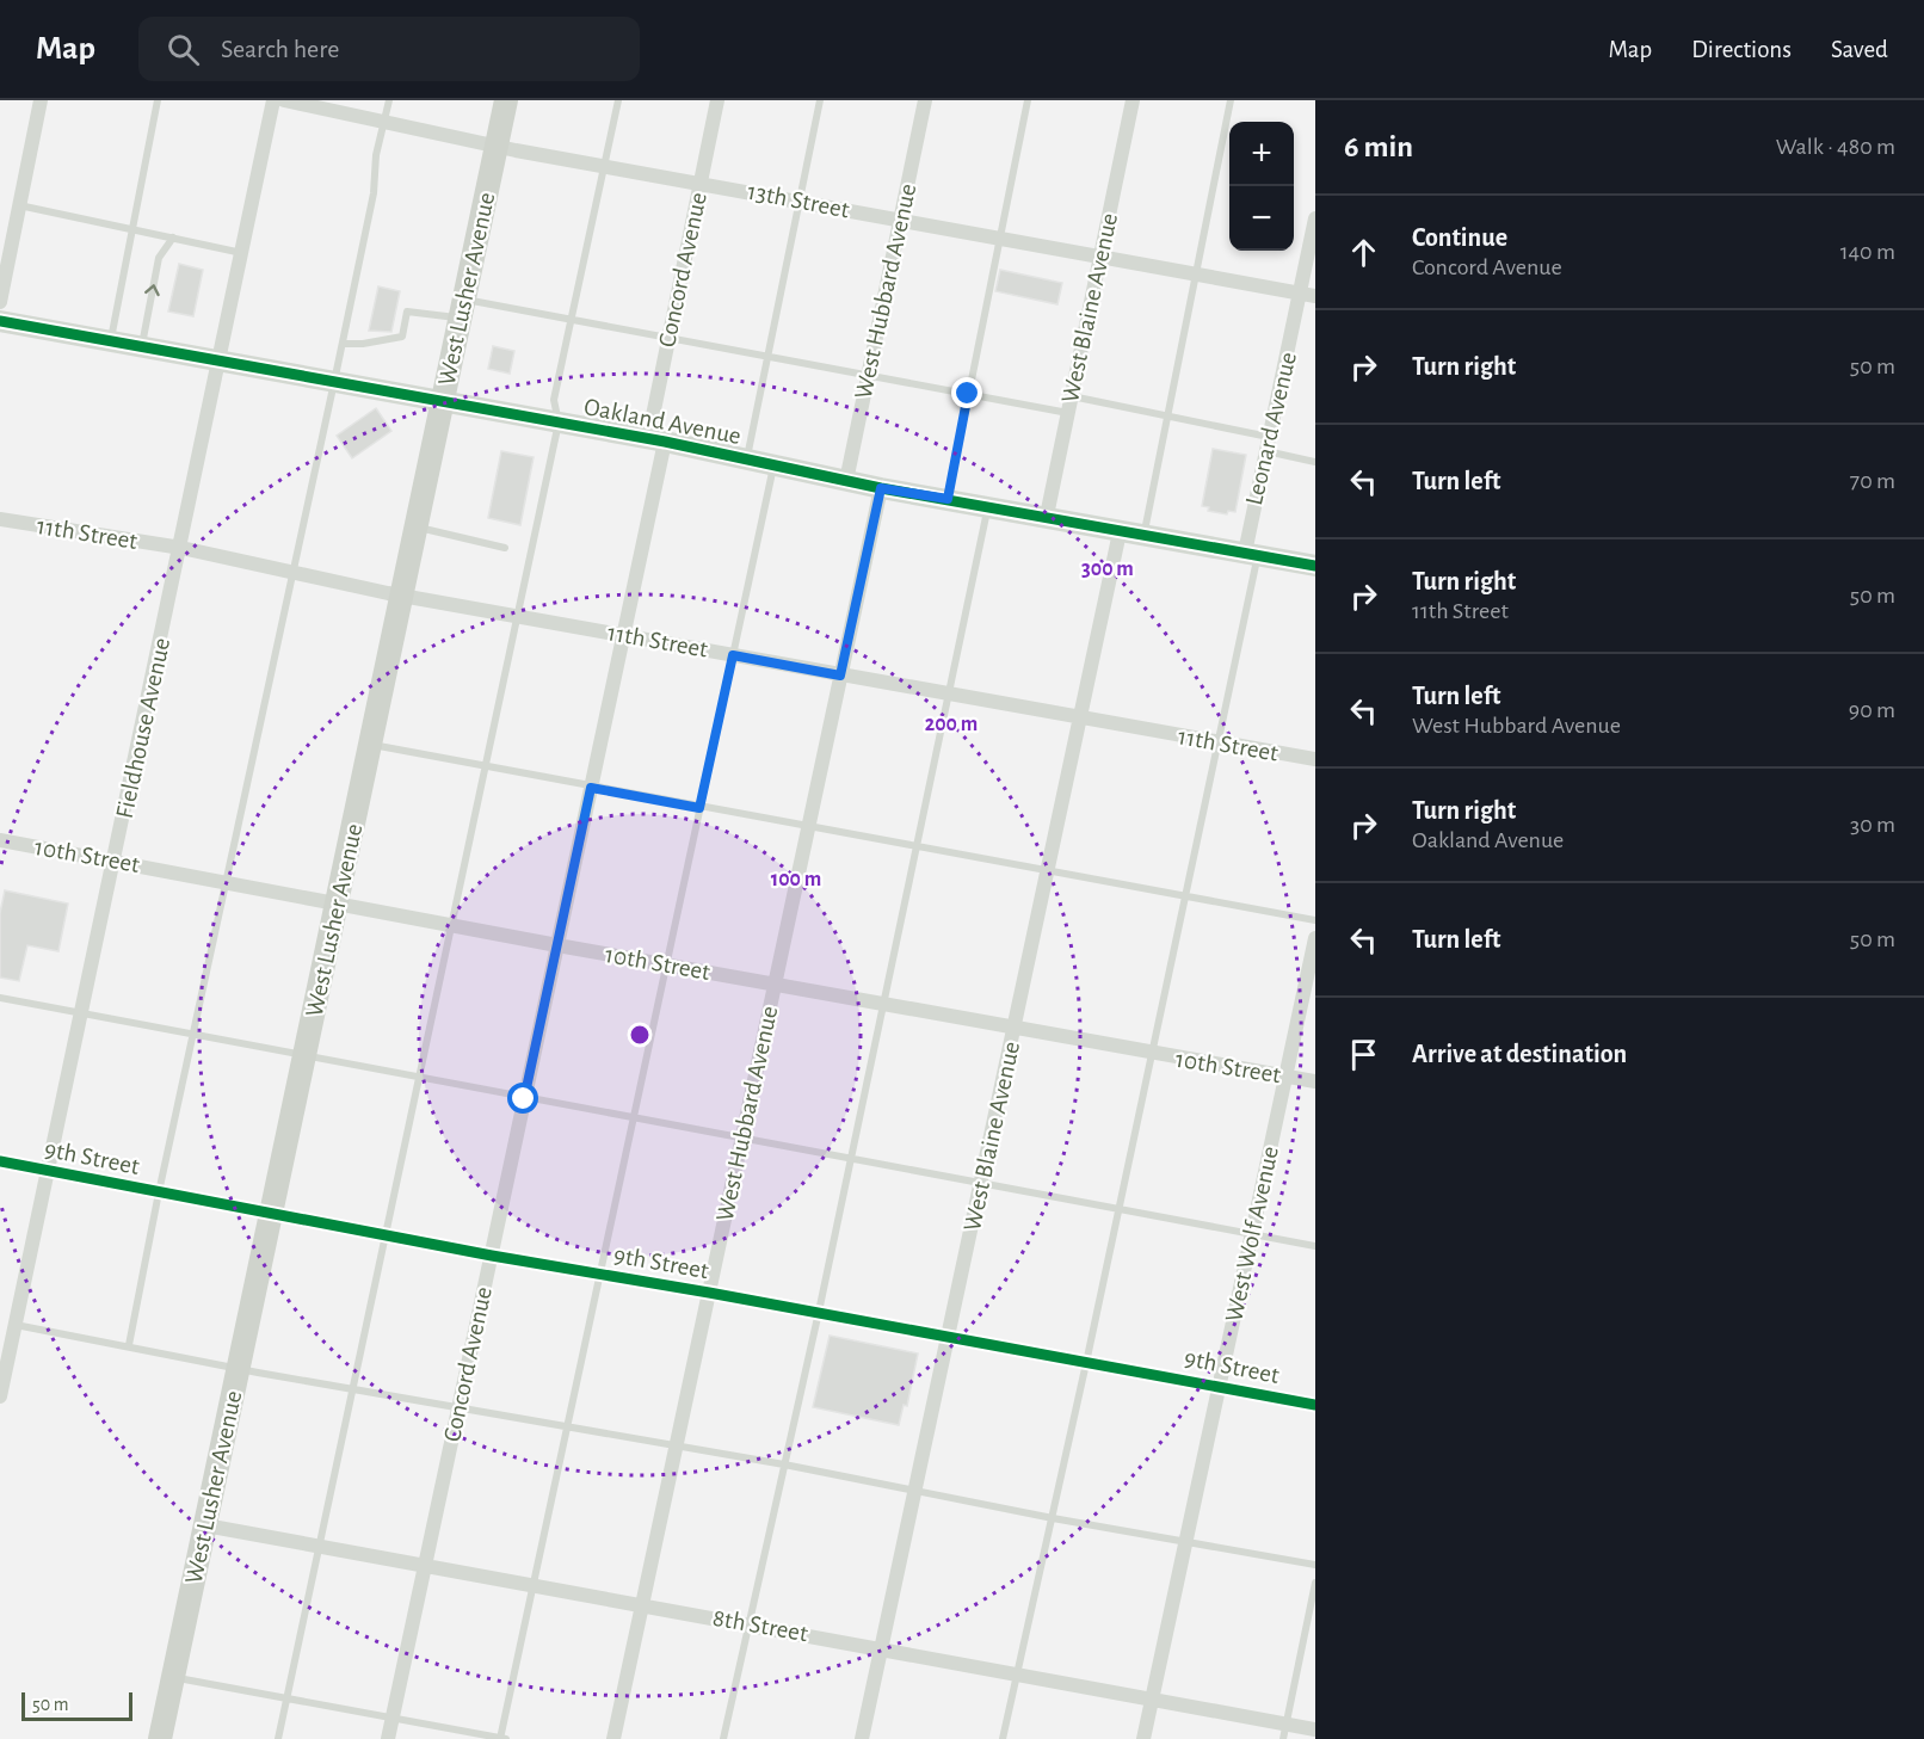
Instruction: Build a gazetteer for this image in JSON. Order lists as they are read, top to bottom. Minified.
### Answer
{"streets":{"main road":["West Lusher Avenue"],"street":["13th Street","Concord Avenue","West Hubbard Avenue","West Blaine Avenue","Oakland Avenue","Leonard Avenue","11th Street","Fieldhouse Avenue","10th Street","9th Street","West Wolf Avenue","8th Street"]},"crossings":[["13th Street","Concord Avenue"],["13th Street","West Lusher Avenue"],["13th Street","West Hubbard Avenue"],["13th Street","West Blaine Avenue"],["13th Street","Leonard Avenue"],["Concord Avenue","Oakland Avenue"],["Concord Avenue","11th Street"],["Concord Avenue","10th Street"],["Concord Avenue","9th Street"],["Concord Avenue","8th Street"],["West Lusher Avenue","Oakland Avenue"],["West Lusher Avenue","11th Street"],["West Lusher Avenue","10th Street"],["West Lusher Avenue","9th Street"],["West Lusher Avenue","8th Street"],["West Hubbard Avenue","Oakland Avenue"],["West Hubbard Avenue","11th Street"],["West Hubbard Avenue","10th Street"],["West Hubbard Avenue","9th Street"],["West Hubbard Avenue","8th Street"],["West Blaine Avenue","Oakland Avenue"],["West Blaine Avenue","11th Street"],["West Blaine Avenue","10th Street"],["West Blaine Avenue","9th Street"],["West Blaine Avenue","8th Street"],["Oakland Avenue","Leonard Avenue"],["Oakland Avenue","Fieldhouse Avenue"],["11th Street","Fieldhouse Avenue"],["Fieldhouse Avenue","10th Street"],["Fieldhouse Avenue","9th Street"],["10th Street","West Wolf Avenue"],["9th Street","West Wolf Avenue"],["West Wolf Avenue","8th Street"]],"scale_bar":"50 m","page":{"header":"Map","search":"Search here","nav":["Map","Directions","Saved"],"heading":["6 min","Walk · 480 m"],"map_buttons":["+","−"],"list":[["Continue","Concord Avenue","140 m"],["Turn right","50 m"],["Turn left","70 m"],["Turn right","11th Street","50 m"],["Turn left","West Hubbard Avenue","90 m"],["Turn right","Oakland Avenue","30 m"],["Turn left","50 m"],"Arrive at destination"],"scale":"50 m"},"rings":["300 m","200 m","100 m"]}
